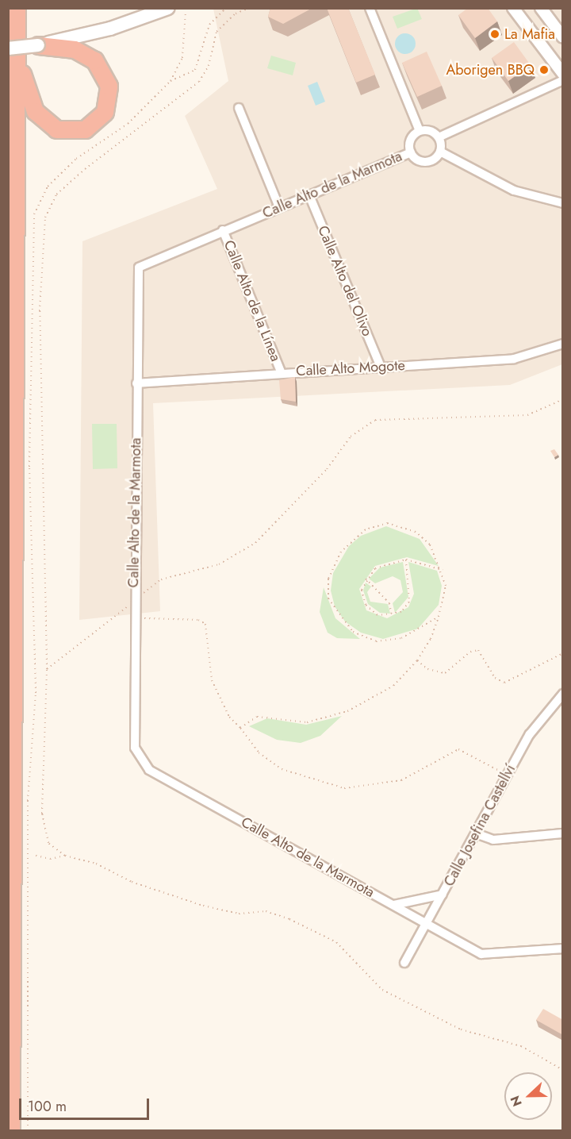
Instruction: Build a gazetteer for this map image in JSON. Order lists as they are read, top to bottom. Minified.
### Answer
{"streets":{"street":["Calle Alto de la Marmota","Calle Alto del Olivo","Calle Alto de la Línea","Calle Alto Mogote","Calle Josefina Castellví"]},"crossings":[["Calle Alto de la Marmota","Calle Alto del Olivo"],["Calle Alto de la Marmota","Calle Alto de la Línea"],["Calle Alto de la Marmota","Calle Alto Mogote"],["Calle Alto de la Marmota","Calle Josefina Castellví"],["Calle Alto del Olivo","Calle Alto Mogote"],["Calle Alto de la Línea","Calle Alto Mogote"]],"places":["La Mafia","Aborigen BBQ"],"scale_bar":"100 m","north":"left"}
